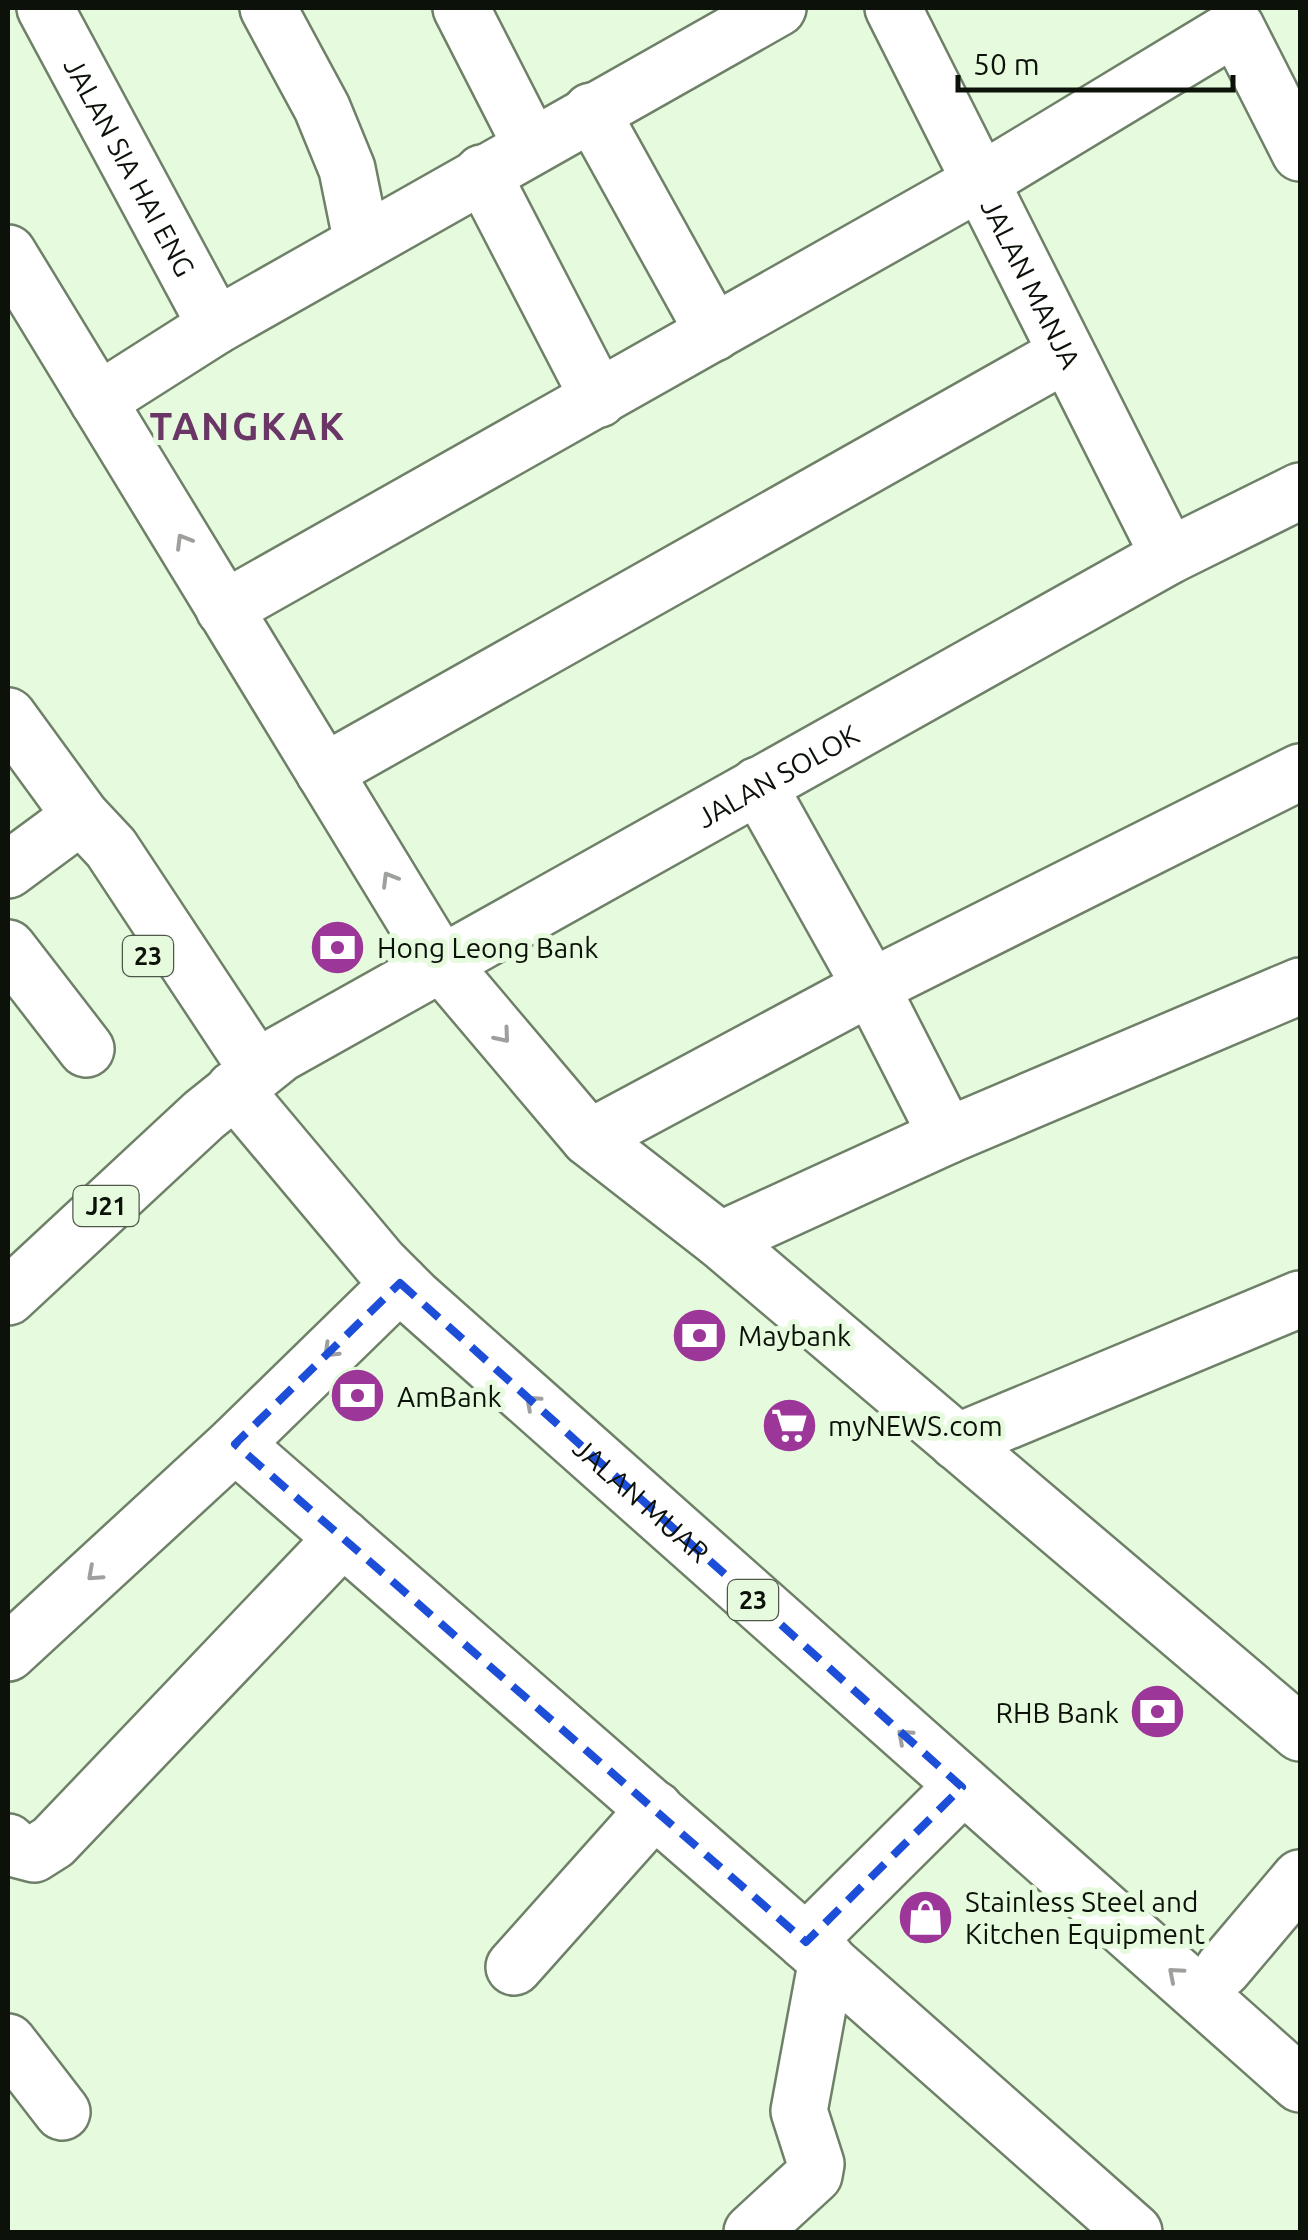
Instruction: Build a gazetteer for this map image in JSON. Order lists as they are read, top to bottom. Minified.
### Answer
{"streets":{"main road":["JALAN SIA HAI ENG","JALAN MANJA","JALAN SOLOK","23","J21","JALAN MUAR"]},"crossings":[["JALAN MANJA","JALAN SOLOK"],["JALAN SOLOK","23"],["JALAN SOLOK","J21"],["JALAN SOLOK","JALAN MUAR"],["23","J21"],["23","JALAN MUAR"],["J21","JALAN MUAR"]],"districts":["TANGKAK"],"places":{"bank":["Hong Leong Bank","Maybank","AmBank","RHB Bank"],"supermarket":["myNEWS.com"],"shop":["Stainless Steel and Kitchen Equipment"]},"scale_bar":"50 m"}
